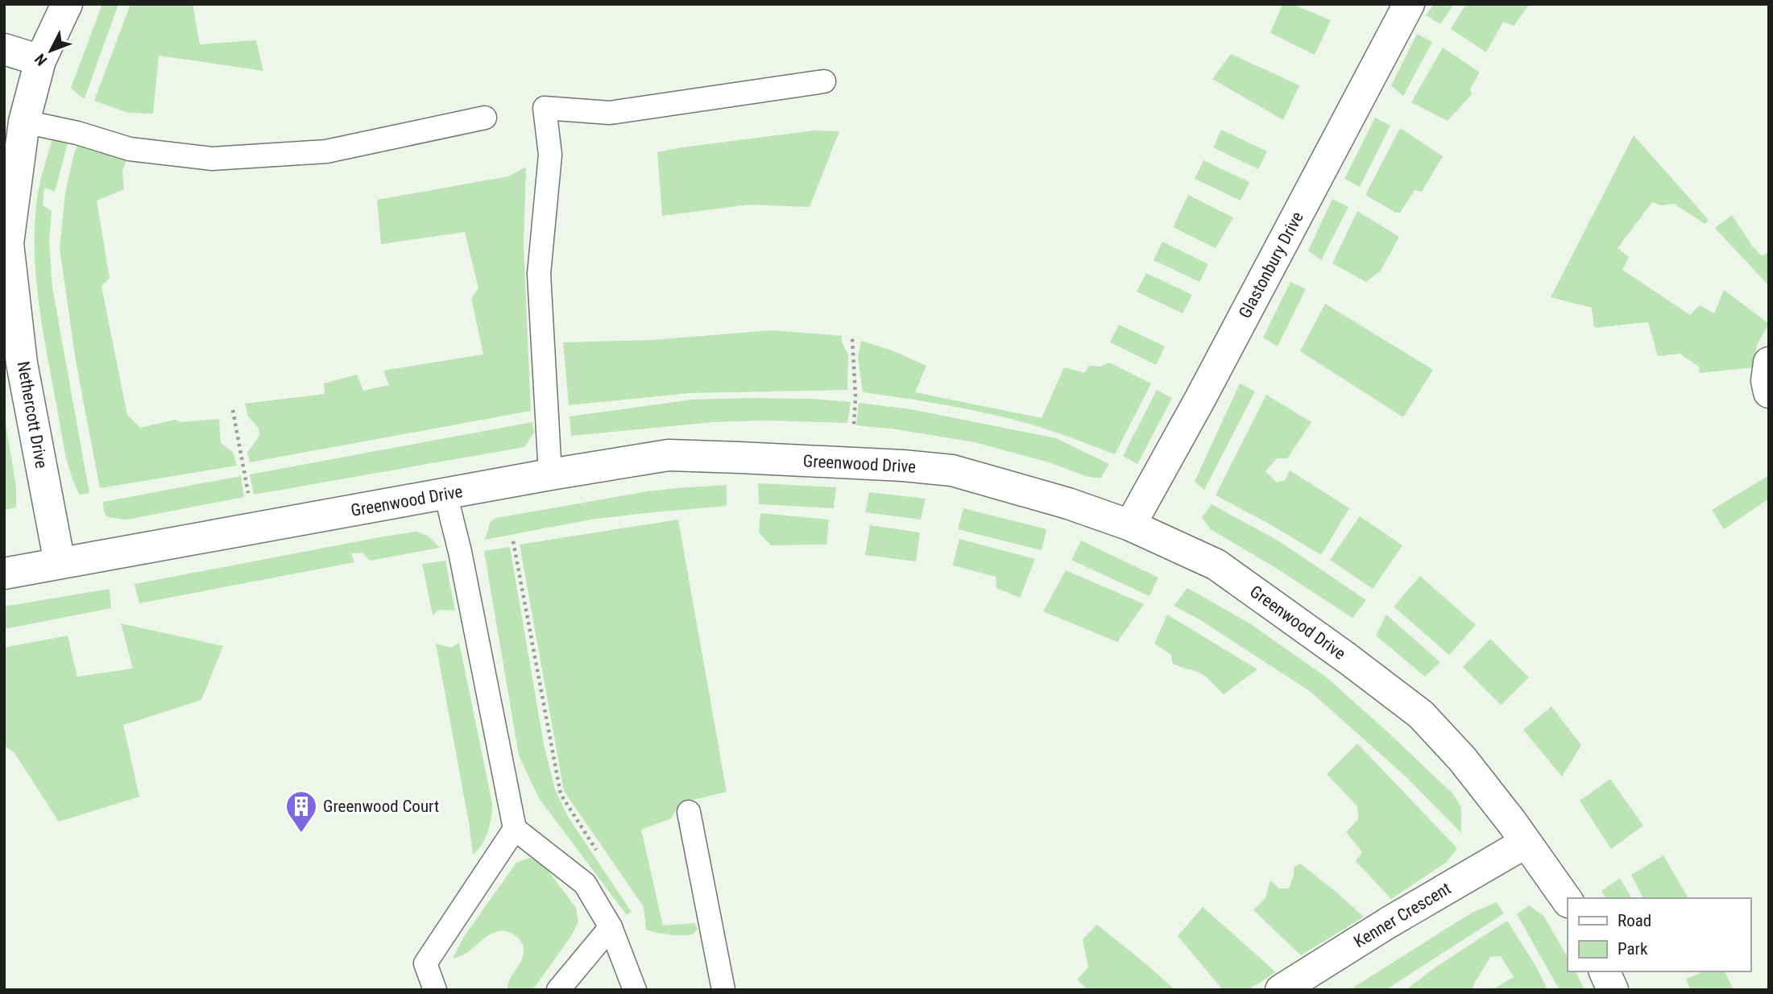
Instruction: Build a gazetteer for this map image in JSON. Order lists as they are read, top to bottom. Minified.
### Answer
{"streets":{"street":["Glastonbury Drive","Nethercott Drive","Greenwood Drive","Kenner Crescent"]},"crossings":[["Glastonbury Drive","Greenwood Drive"],["Nethercott Drive","Greenwood Drive"],["Greenwood Drive","Kenner Crescent"]],"places":{"building":["Greenwood Court"]},"legend":["Road","Park"],"north":"bottom left"}
